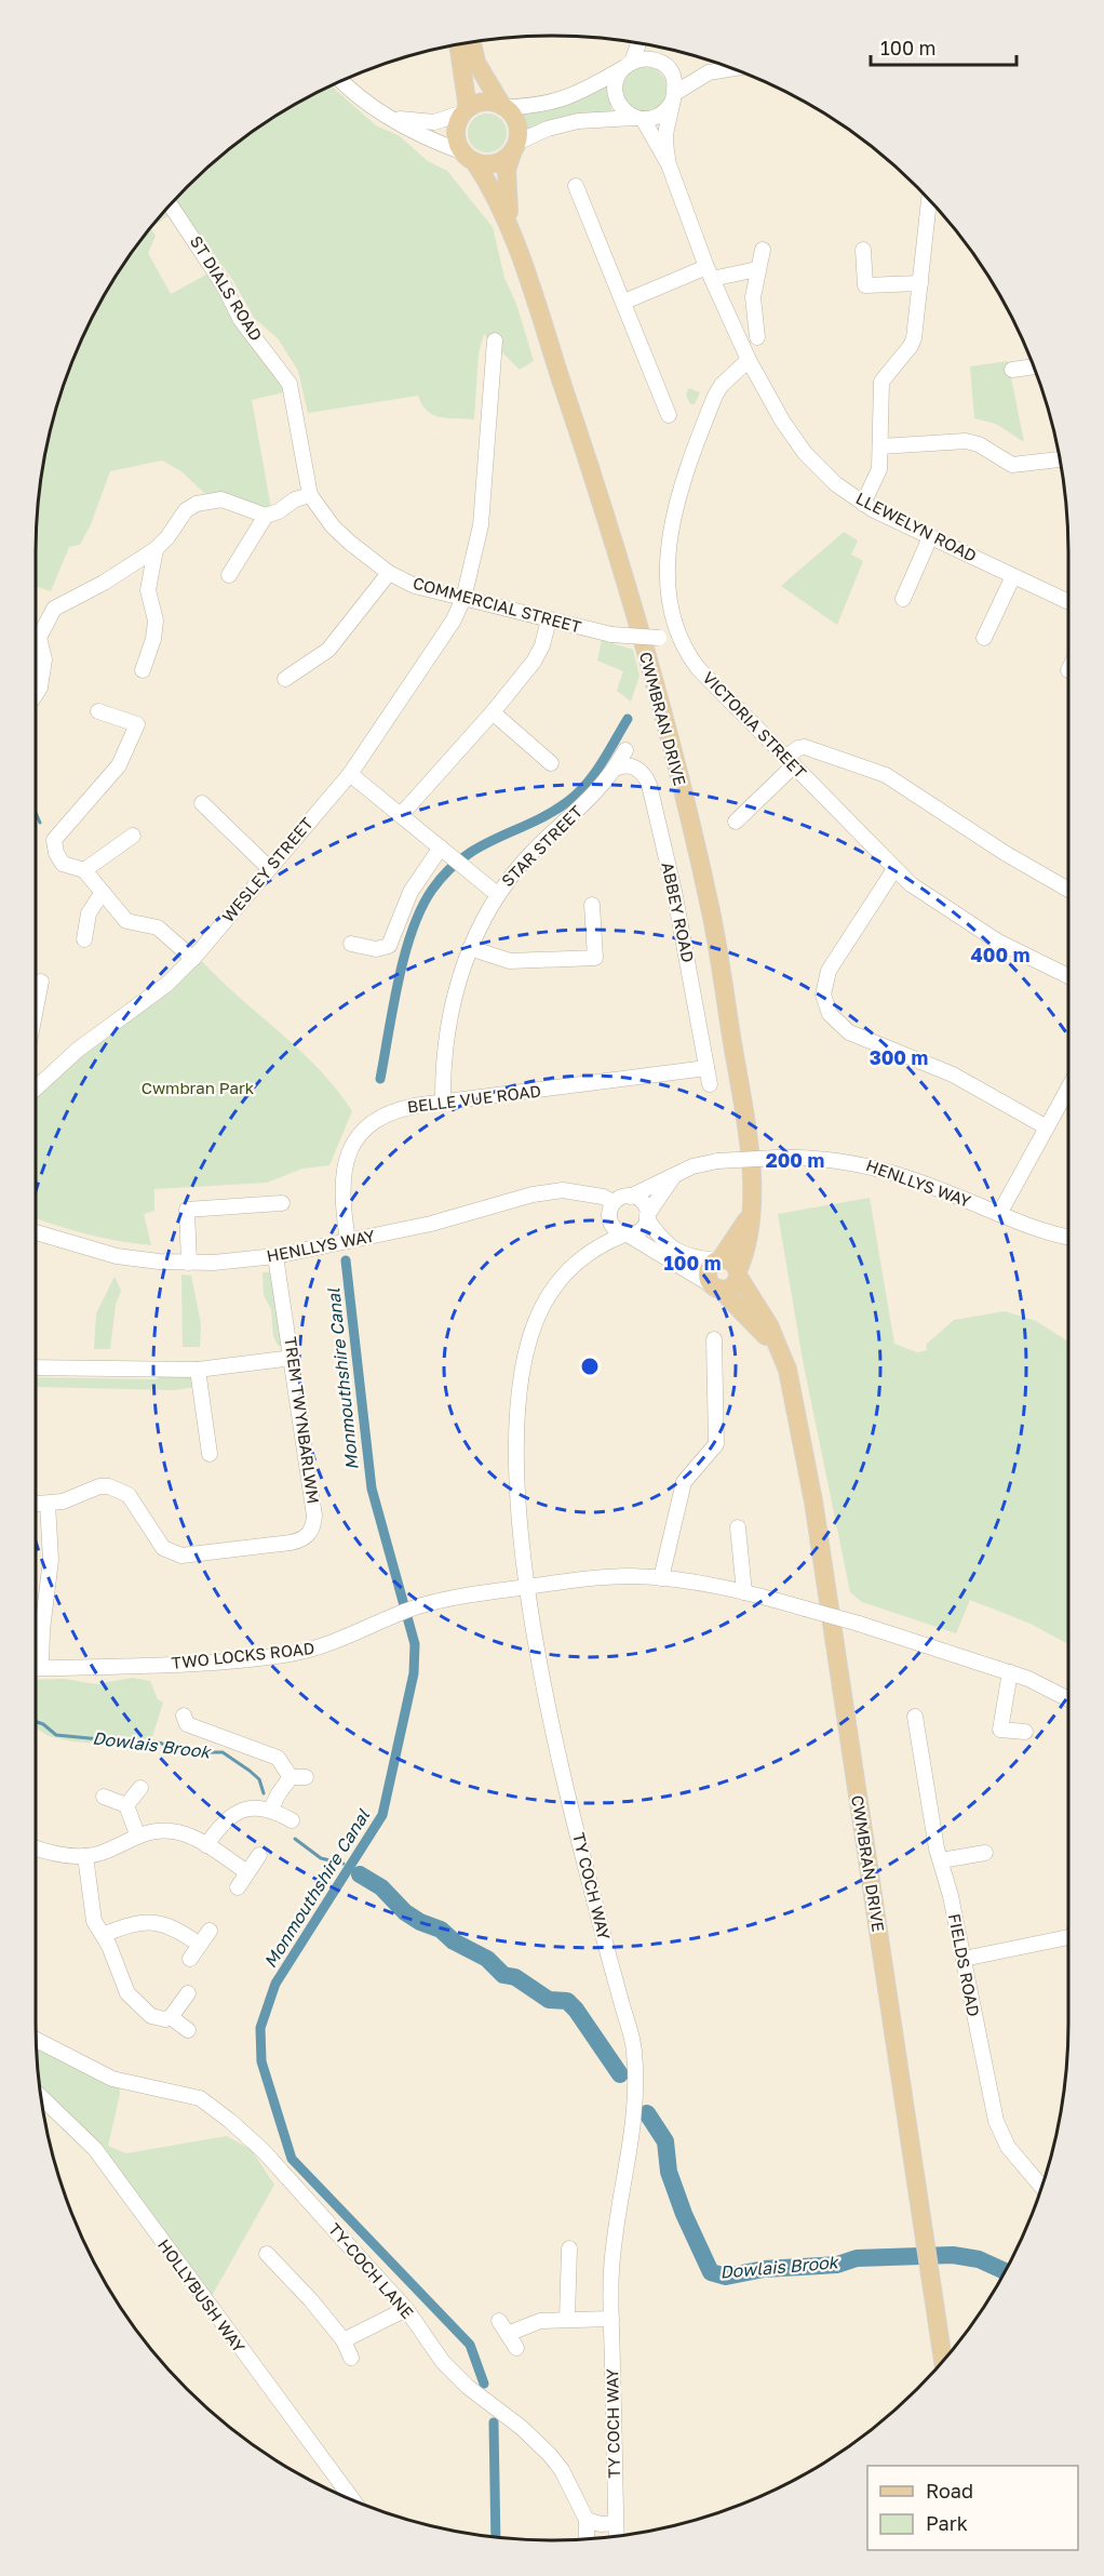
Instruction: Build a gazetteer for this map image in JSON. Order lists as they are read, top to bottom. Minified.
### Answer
{"streets":{"main road":["CWMBRAN DRIVE"],"street":["ST DIALS ROAD","LLEWELYN ROAD","COMMERCIAL STREET","VICTORIA STREET","STAR STREET","WESLEY STREET","ABBEY ROAD","BELLE VUE ROAD","HENLLYS WAY","TREM TWYNBARLWM","TWO LOCKS ROAD","TY COCH WAY","FIELDS ROAD","TY-COCH LANE","HOLLYBUSH WAY"]},"crossings":[["ST DIALS ROAD","COMMERCIAL STREET"],["LLEWELYN ROAD","VICTORIA STREET"],["COMMERCIAL STREET","VICTORIA STREET"],["COMMERCIAL STREET","WESLEY STREET"],["STAR STREET","ABBEY ROAD"],["STAR STREET","BELLE VUE ROAD"],["ABBEY ROAD","BELLE VUE ROAD"],["BELLE VUE ROAD","HENLLYS WAY"],["HENLLYS WAY","TREM TWYNBARLWM"],["HENLLYS WAY","TY COCH WAY"],["TWO LOCKS ROAD","TY COCH WAY"]],"water":["Monmouthshire Canal","Dowlais Brook"],"parks":["Cwmbran Park"],"legend":["Road","Park"],"scale_bar":"100 m","rings":["400 m","300 m","200 m","100 m"]}
